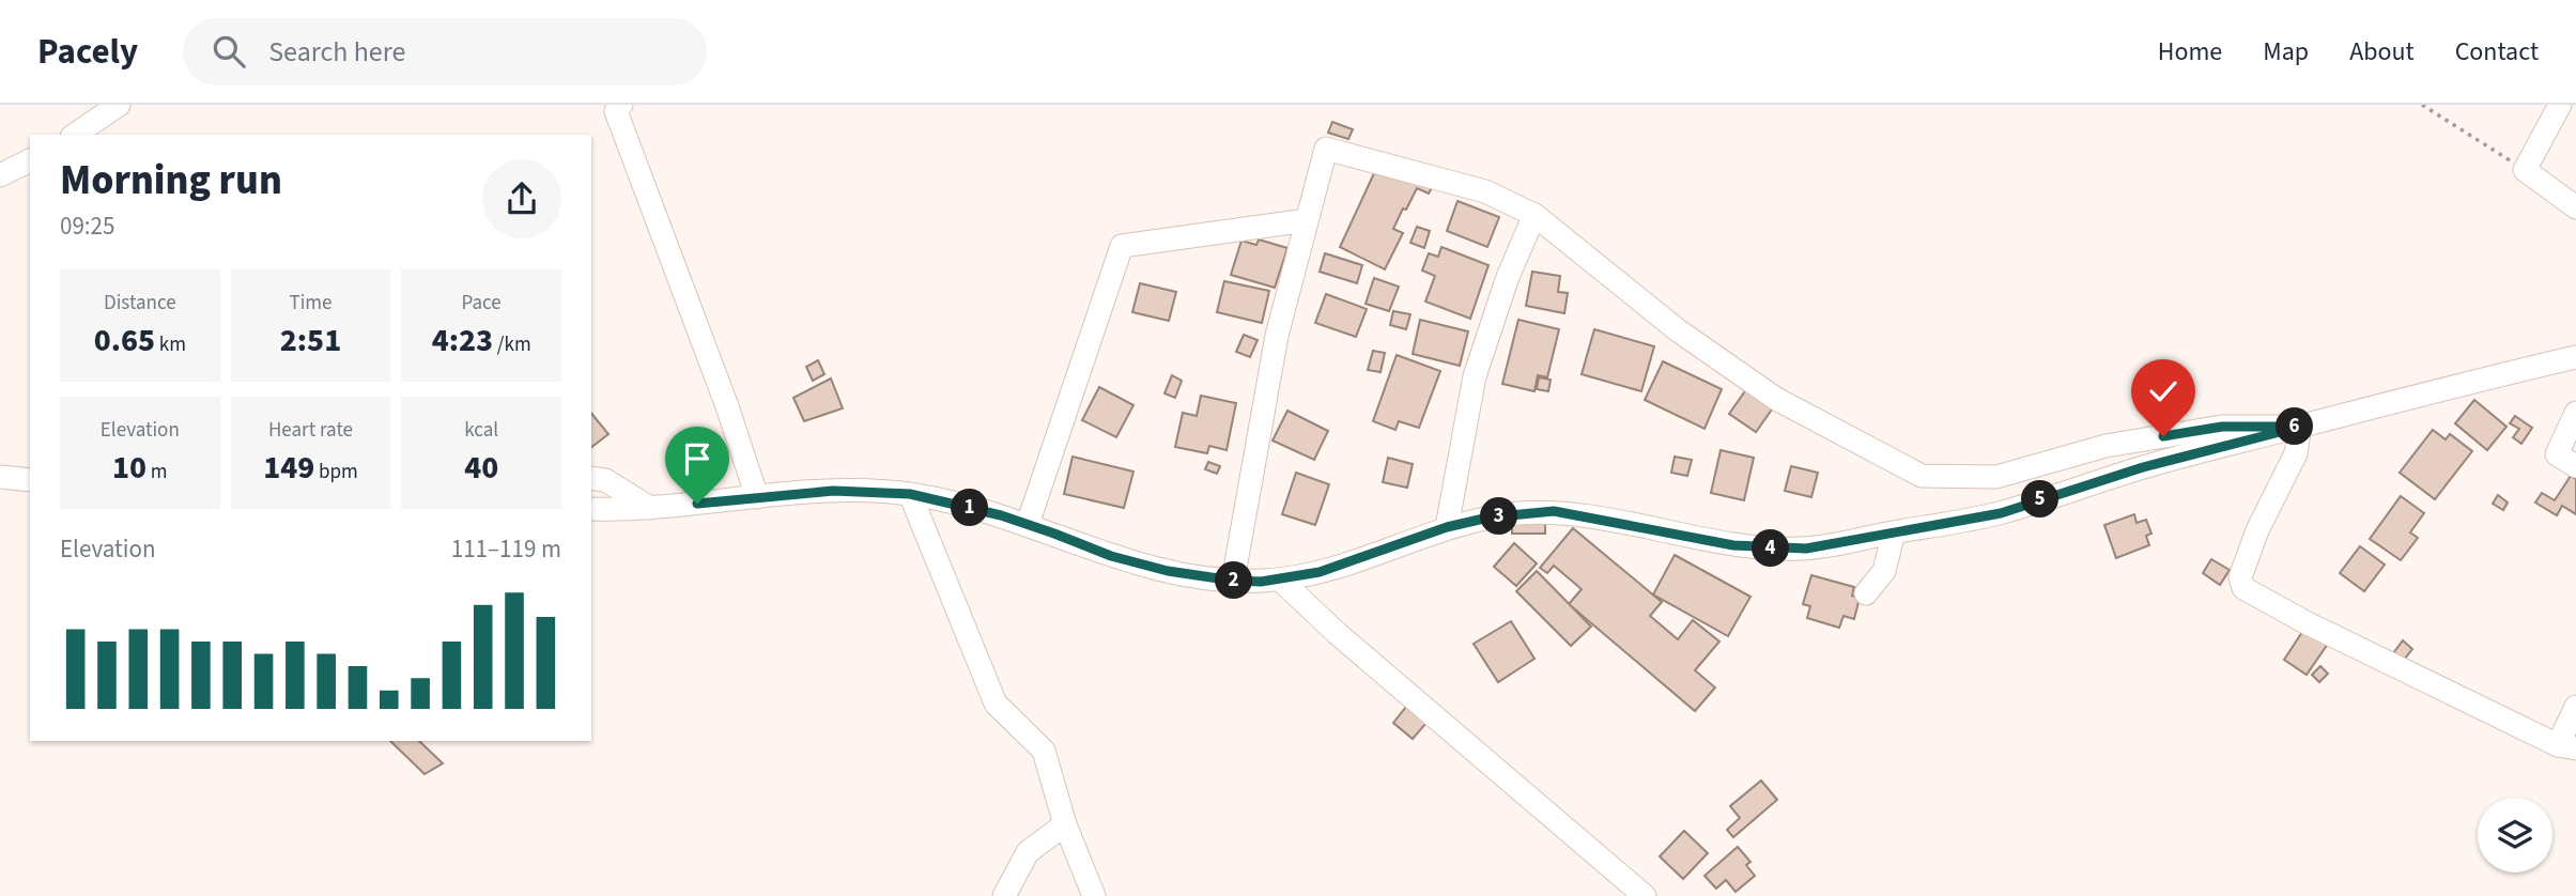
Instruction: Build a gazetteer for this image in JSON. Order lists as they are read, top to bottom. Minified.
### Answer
{"page":{"header":"Pacely","search":"Search here","nav":["Home","Map","About","Contact"],"heading":["Morning run","09:25"],"stats":[["Distance","0.65 km"],["Time","2:51"],["Pace","4:23 /km"],["Elevation","10 m"],["Heart rate","149 bpm"],["kcal","40"]],"pins":["6","5","1","3","4","2"],"chart":["Elevation","111–119 m"]}}
